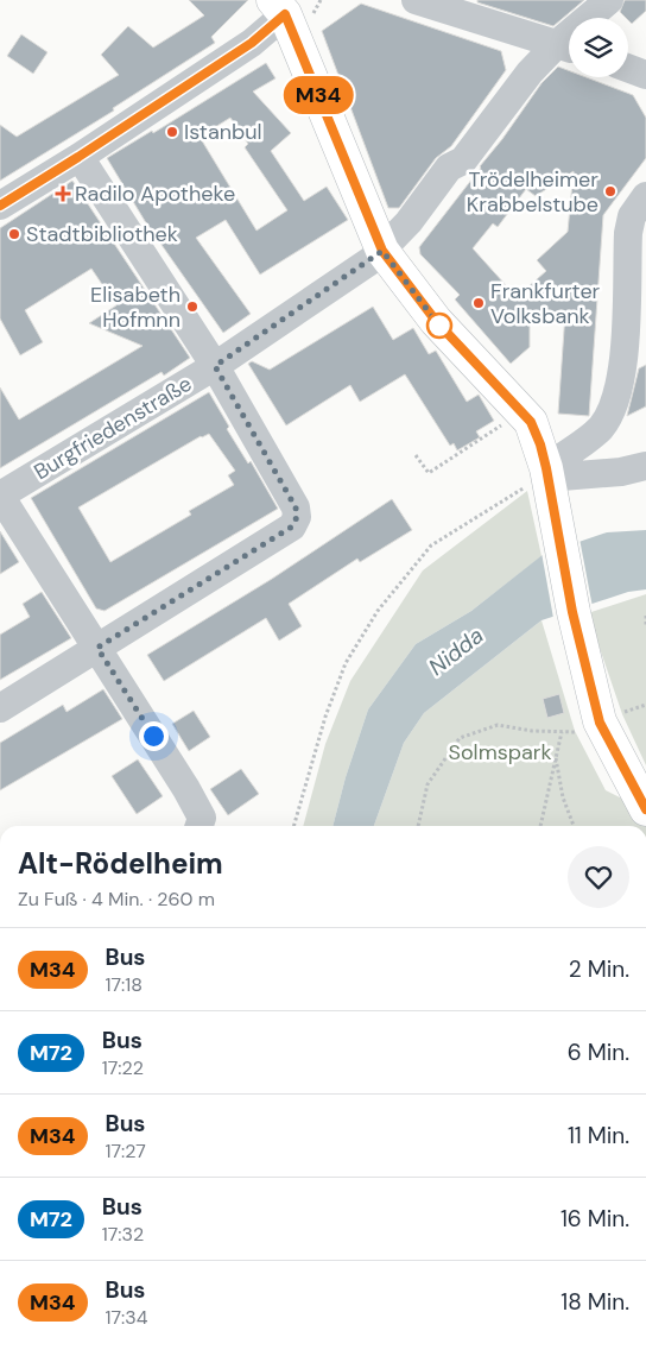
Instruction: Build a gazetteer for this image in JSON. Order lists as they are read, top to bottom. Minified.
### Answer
{"streets":{"street":["Burgfriedenstraße"]},"water":["Nidda"],"parks":["Solmspark"],"places":{"other":["Istanbul","Trödelheimer Krabbelstube","Stadtbibliothek","Frankfurter Volksbank","Elisabeth Hofmnn"],"health":["Radilo Apotheke"]},"lines":["bus line M34"],"page":{"on_map":"M34","heading":["Alt-Rödelheim","Zu Fuß · 4 Min. · 260 m"],"list":[{"mark":"M34","name":"Bus","note":"17:18","value":"2 Min."},{"mark":"M72","name":"Bus","note":"17:22","value":"6 Min."},{"mark":"M34","name":"Bus","note":"17:27","value":"11 Min."},{"mark":"M72","name":"Bus","note":"17:32","value":"16 Min."},{"mark":"M34","name":"Bus","note":"17:34","value":"18 Min."}]}}
